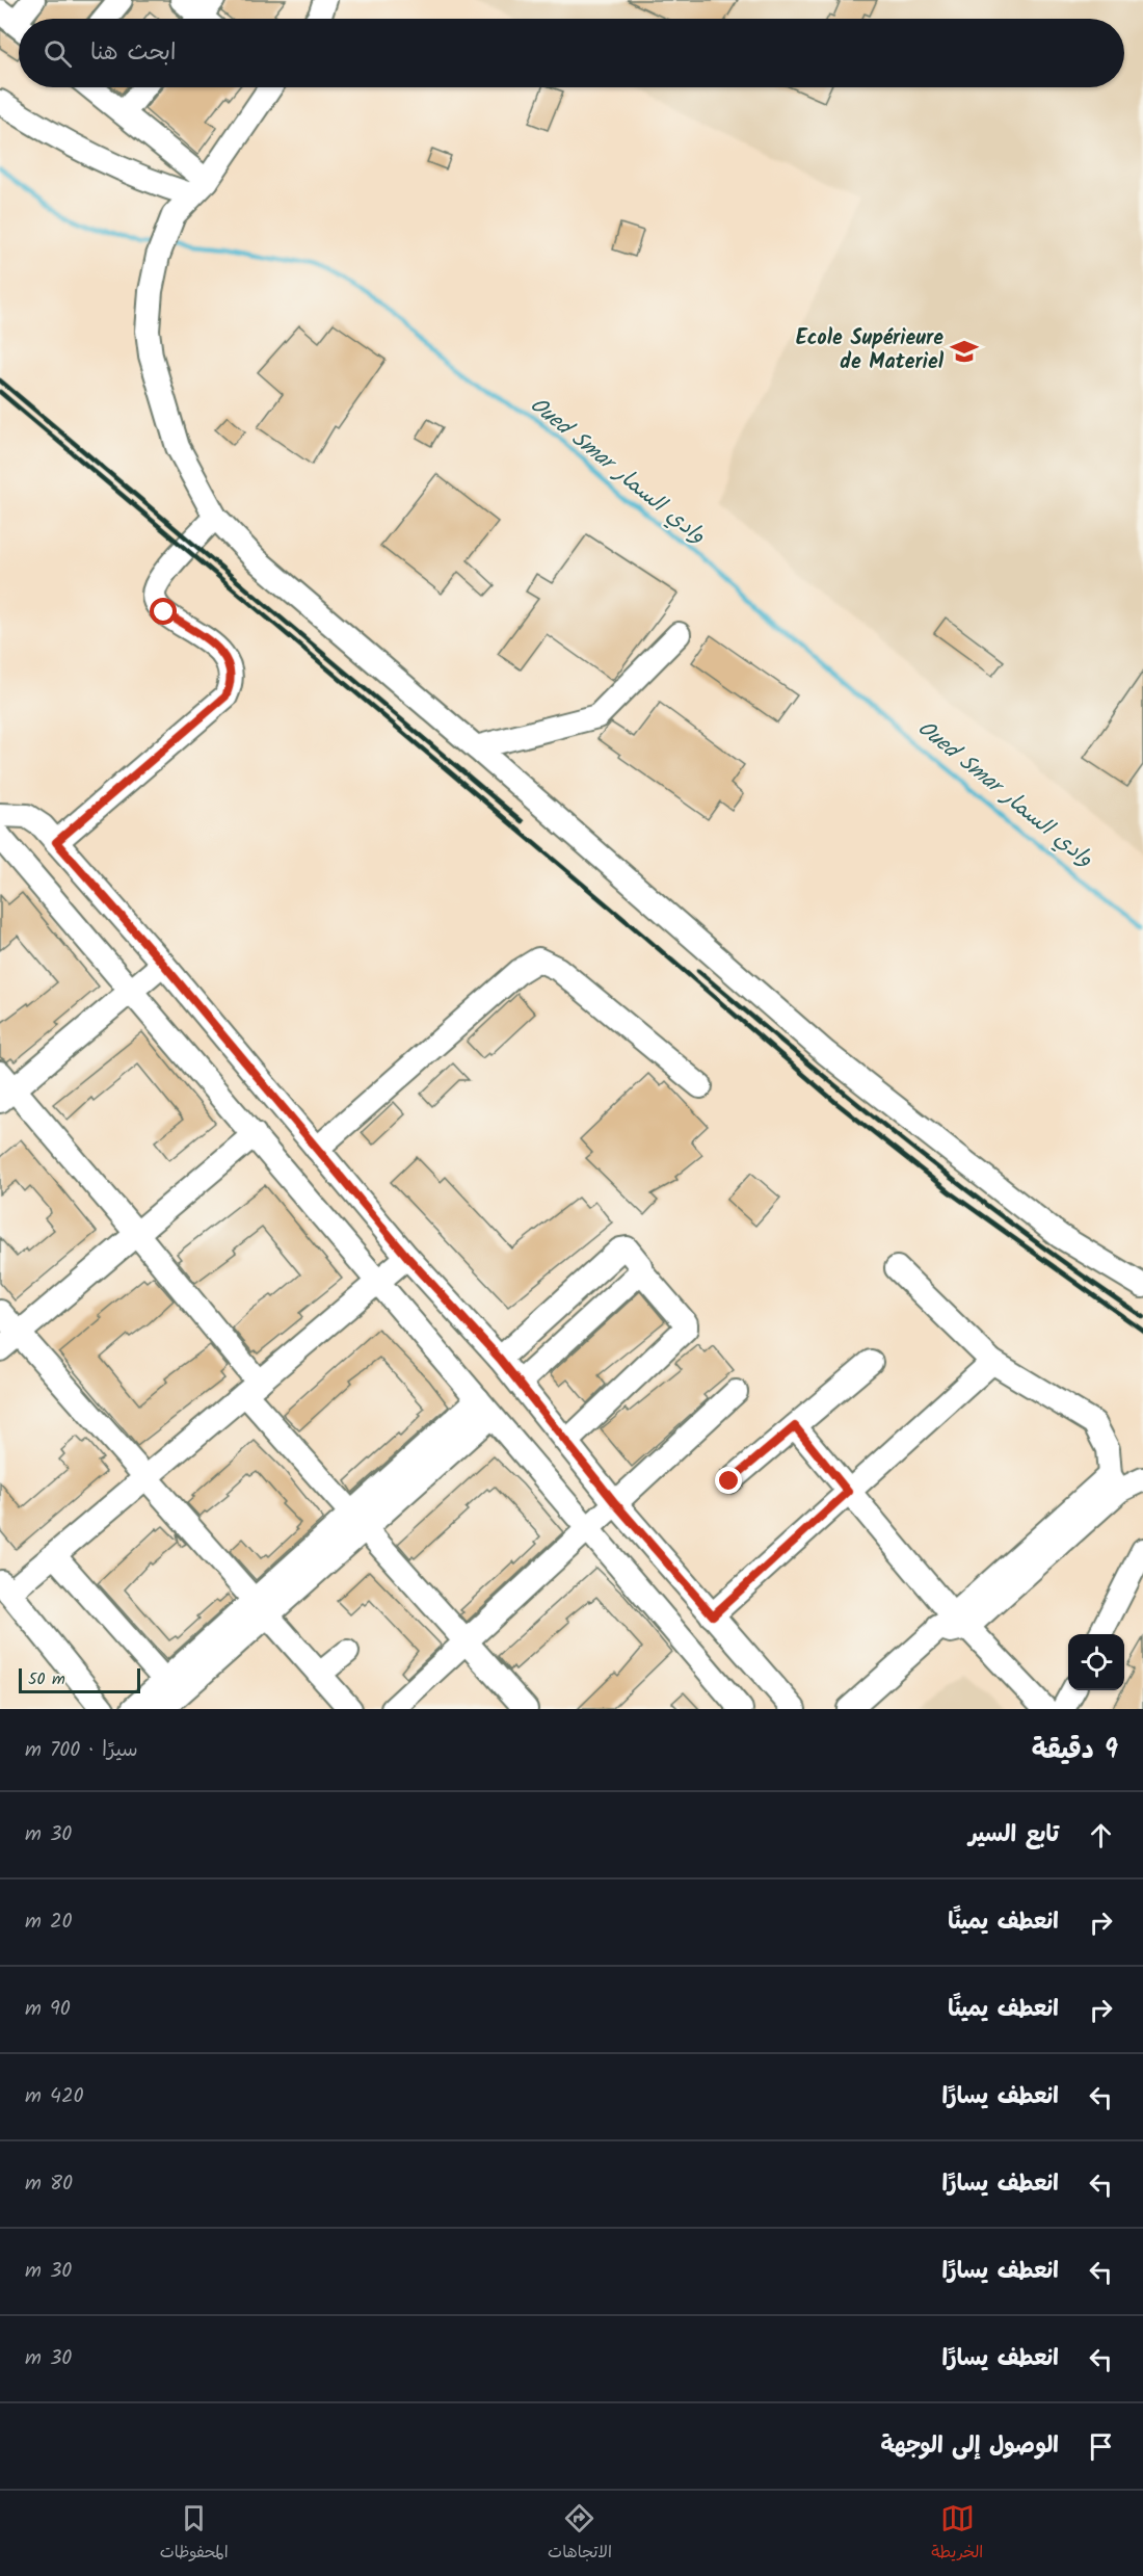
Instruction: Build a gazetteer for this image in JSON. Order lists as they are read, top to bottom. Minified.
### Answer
{"water":["Oued Smar وادي السمار"],"places":{"school or university":["Ecole Supérieure de Materiel"]},"scale_bar":"50 m","page":{"search":"ابحث هنا","scale":"50 m","heading":["9 دقيقة","سيرًا · 700 m"],"list":[["تابع السير","30 m"],["انعطف يمينًا","20 m"],["انعطف يمينًا","90 m"],["انعطف يسارًا","420 m"],["انعطف يسارًا","80 m"],["انعطف يسارًا","30 m"],["انعطف يسارًا","30 m"],"الوصول إلى الوجهة"],"nav":["الخريطة","الاتجاهات","المحفوظات"]}}
